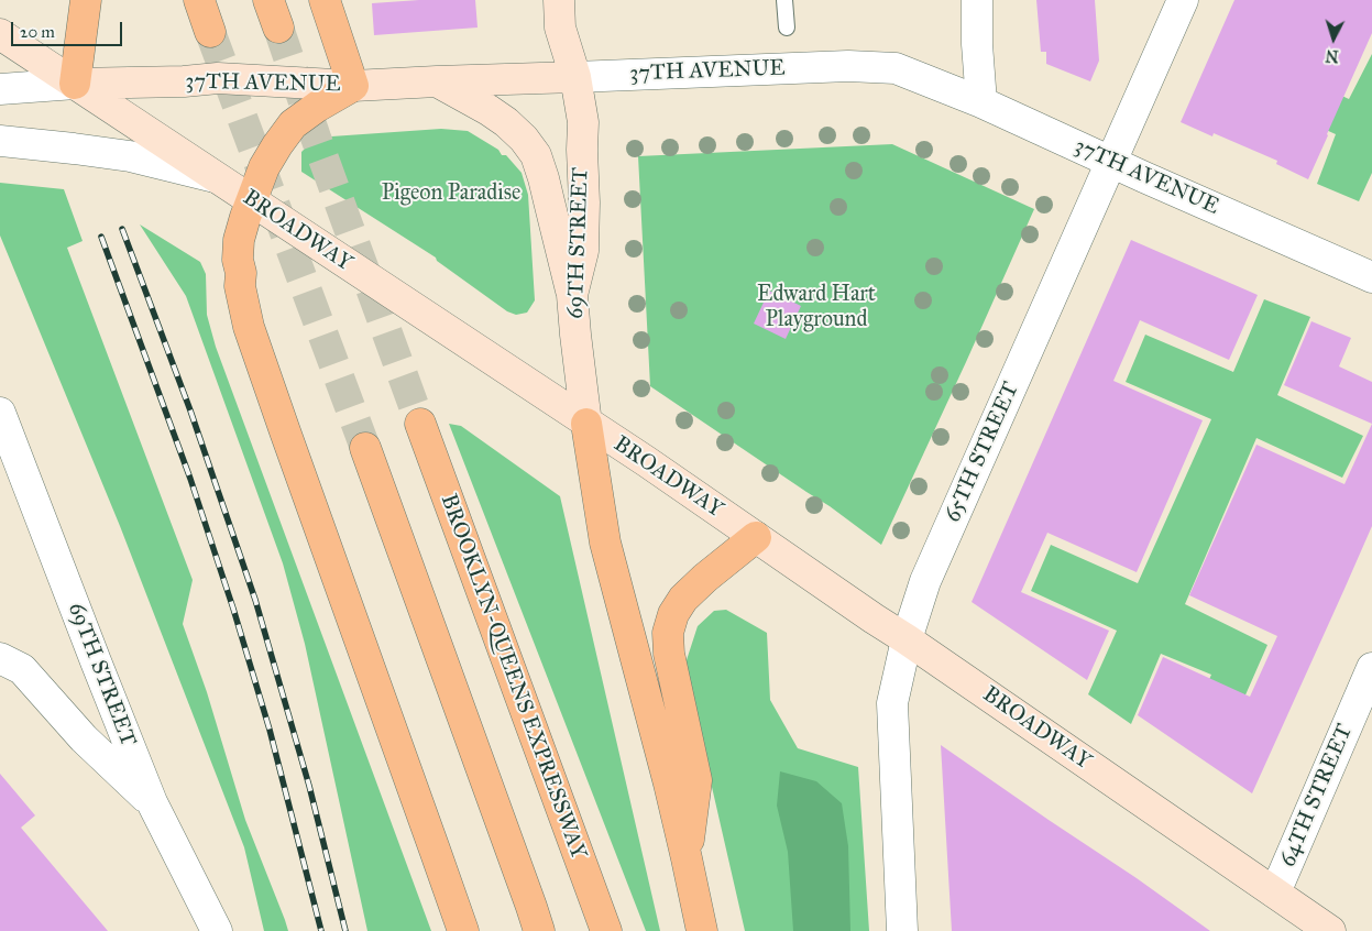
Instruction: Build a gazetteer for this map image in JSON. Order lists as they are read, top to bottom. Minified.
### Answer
{"streets":{"highway":["BROOKLYN-QUEENS EXPRESSWAY"],"main road":["37TH AVENUE","BROADWAY","69TH STREET"],"street":["65TH STREET","64TH STREET"]},"crossings":[["37TH AVENUE","BROADWAY"],["37TH AVENUE","69TH STREET"],["37TH AVENUE","65TH STREET"],["BROADWAY","69TH STREET"],["BROADWAY","65TH STREET"],["BROADWAY","64TH STREET"]],"parks":["Pigeon Paradise","Edward Hart Playground"],"scale_bar":"20 m","north":"bottom"}
